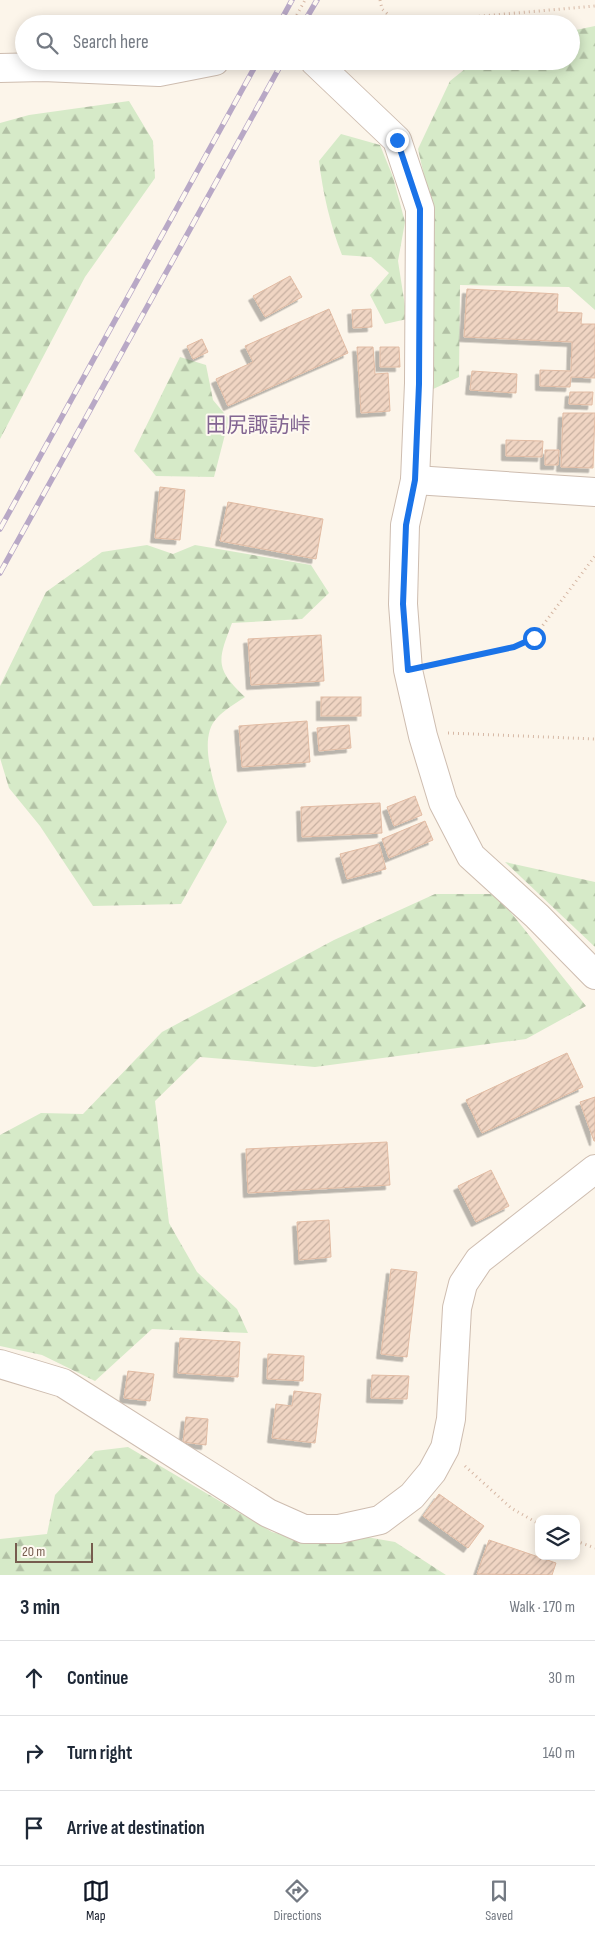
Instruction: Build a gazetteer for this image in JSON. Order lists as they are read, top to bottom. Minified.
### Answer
{"districts":["田尻諏訪峠"],"scale_bar":"20 m","page":{"search":"Search here","scale":"20 m","heading":["3 min","Walk · 170 m"],"list":[["Continue","30 m"],["Turn right","140 m"],"Arrive at destination"],"nav":["Map","Directions","Saved"]}}
